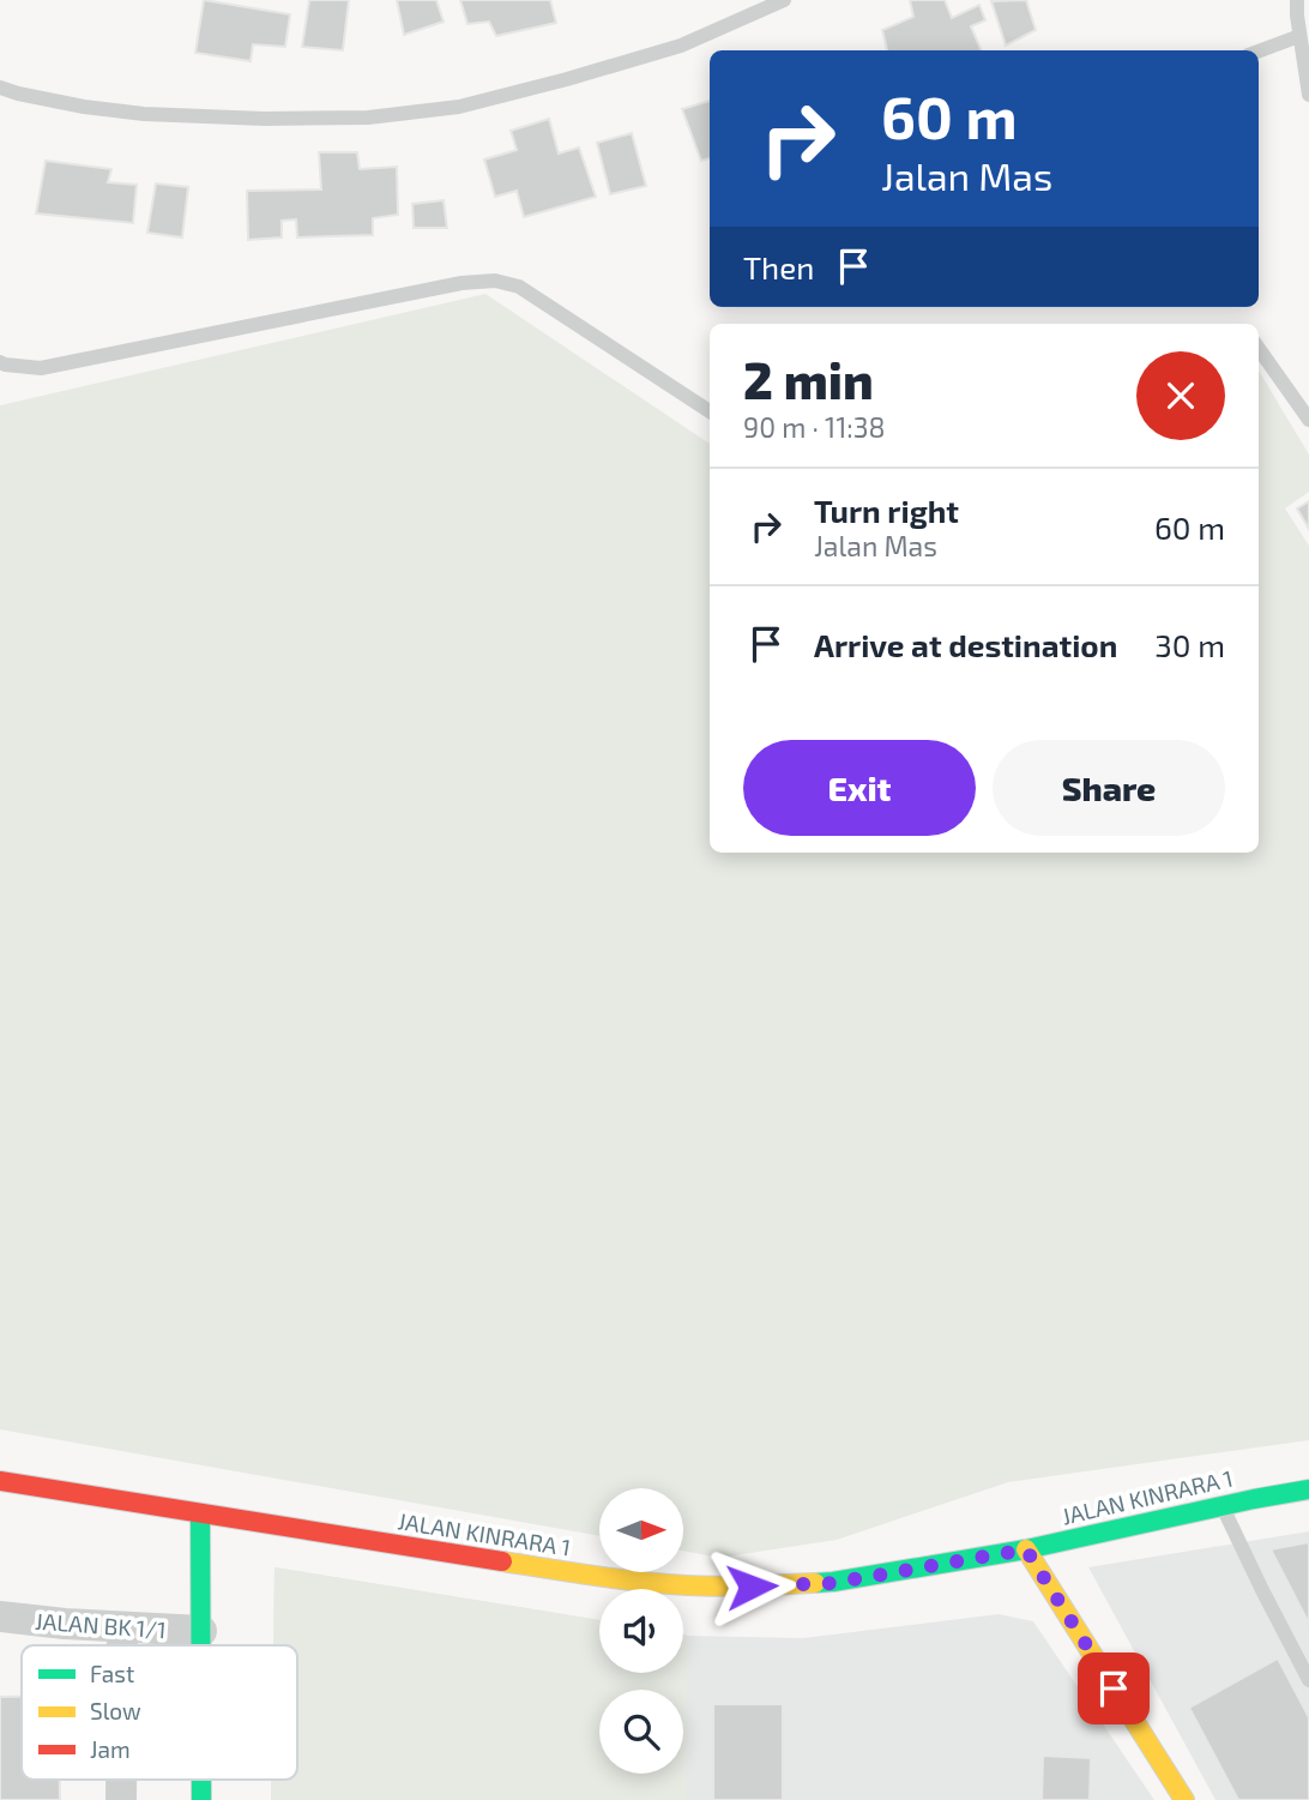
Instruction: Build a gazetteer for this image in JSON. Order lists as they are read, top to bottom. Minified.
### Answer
{"streets":{"street":["JALAN KINRARA 1","JALAN BK 1/1"]},"legend":["Fast","Slow","Jam"],"north":"right","page":{"turn":["60 m","Jalan Mas"],"then":"Then","heading":["2 min","90 m · 11:38"],"list":[{"name":"Turn right","note":"Jalan Mas","value":"60 m"},{"name":"Arrive at destination","value":"30 m"}],"buttons":["Exit","Share"]}}
